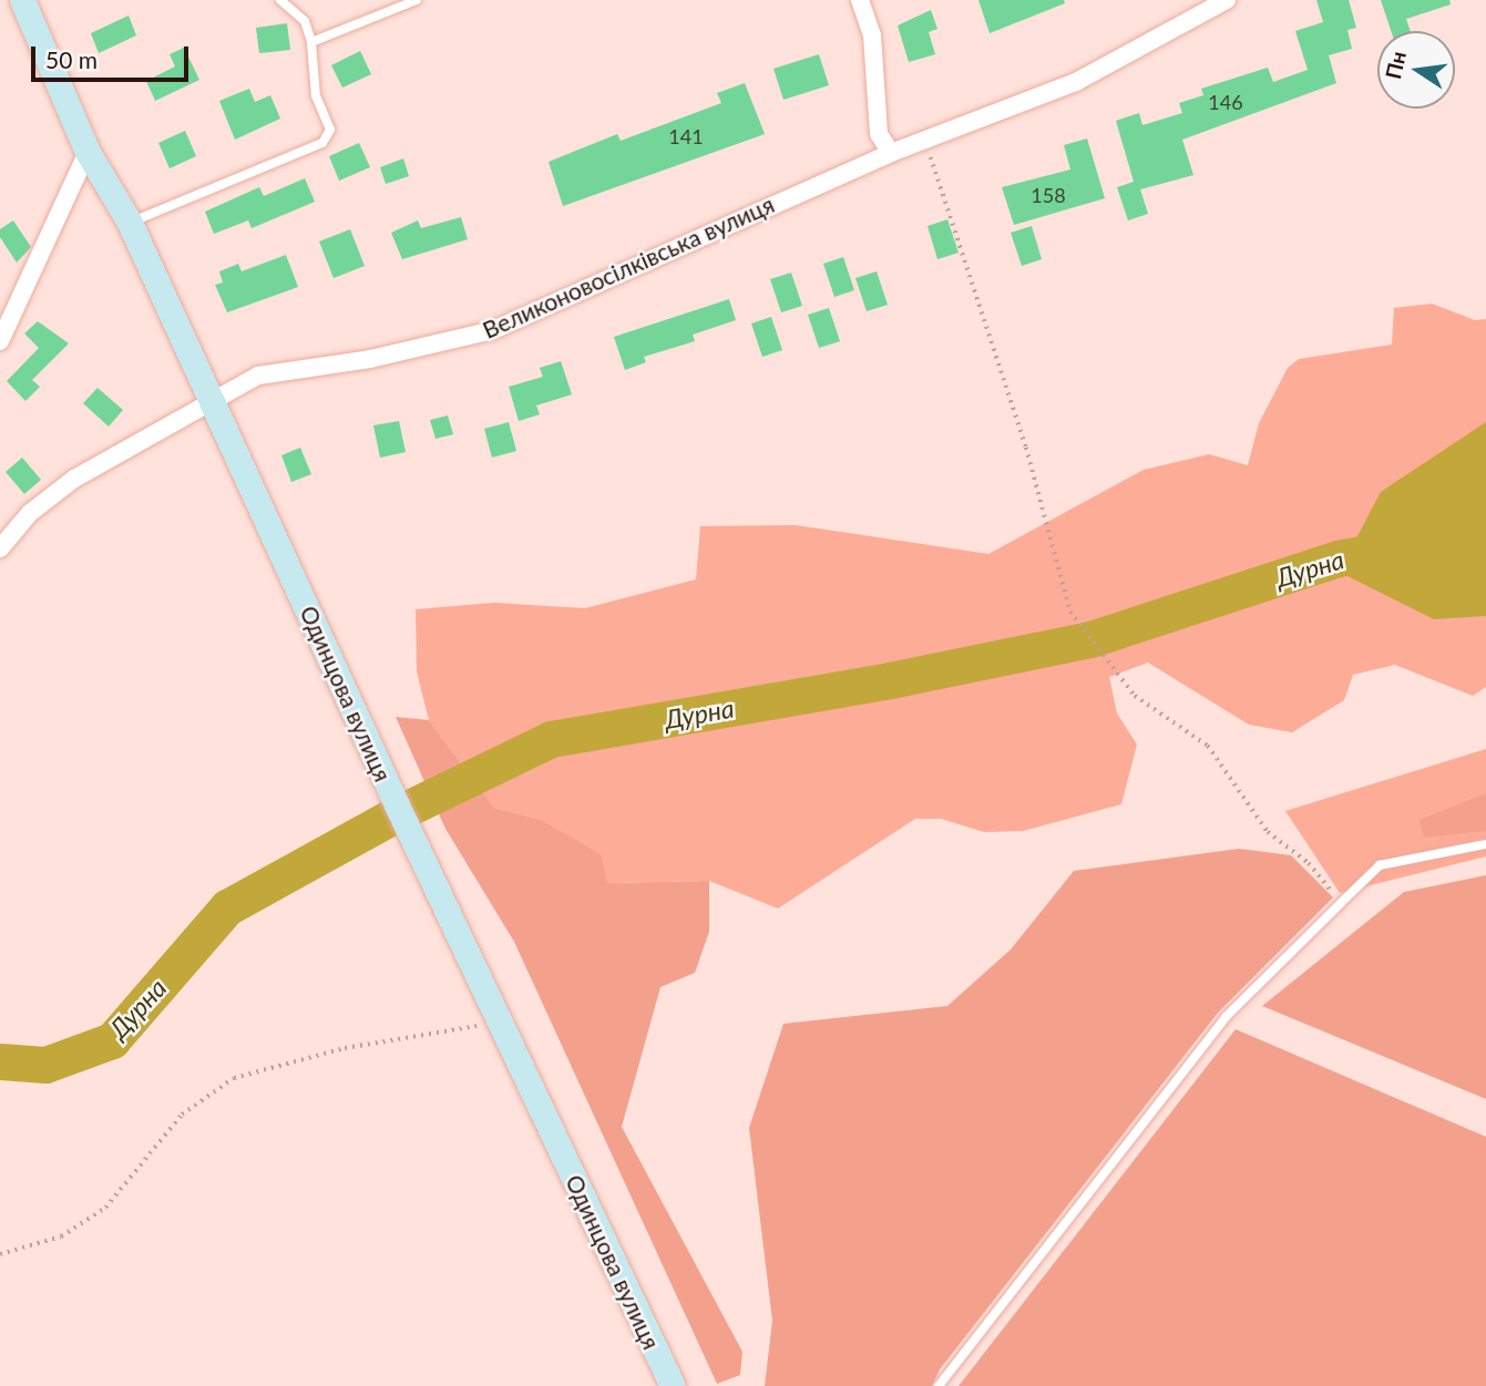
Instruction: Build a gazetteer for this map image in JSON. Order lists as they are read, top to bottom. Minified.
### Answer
{"streets":{"main road":["Одинцова вулиця"],"street":["Великоновосілківська вулиця"]},"crossings":[["Великоновосілківська вулиця","Одинцова вулиця"]],"water":["Дурна"],"house_numbers":["146","141","158"],"scale_bar":"50 m","north":"left"}
